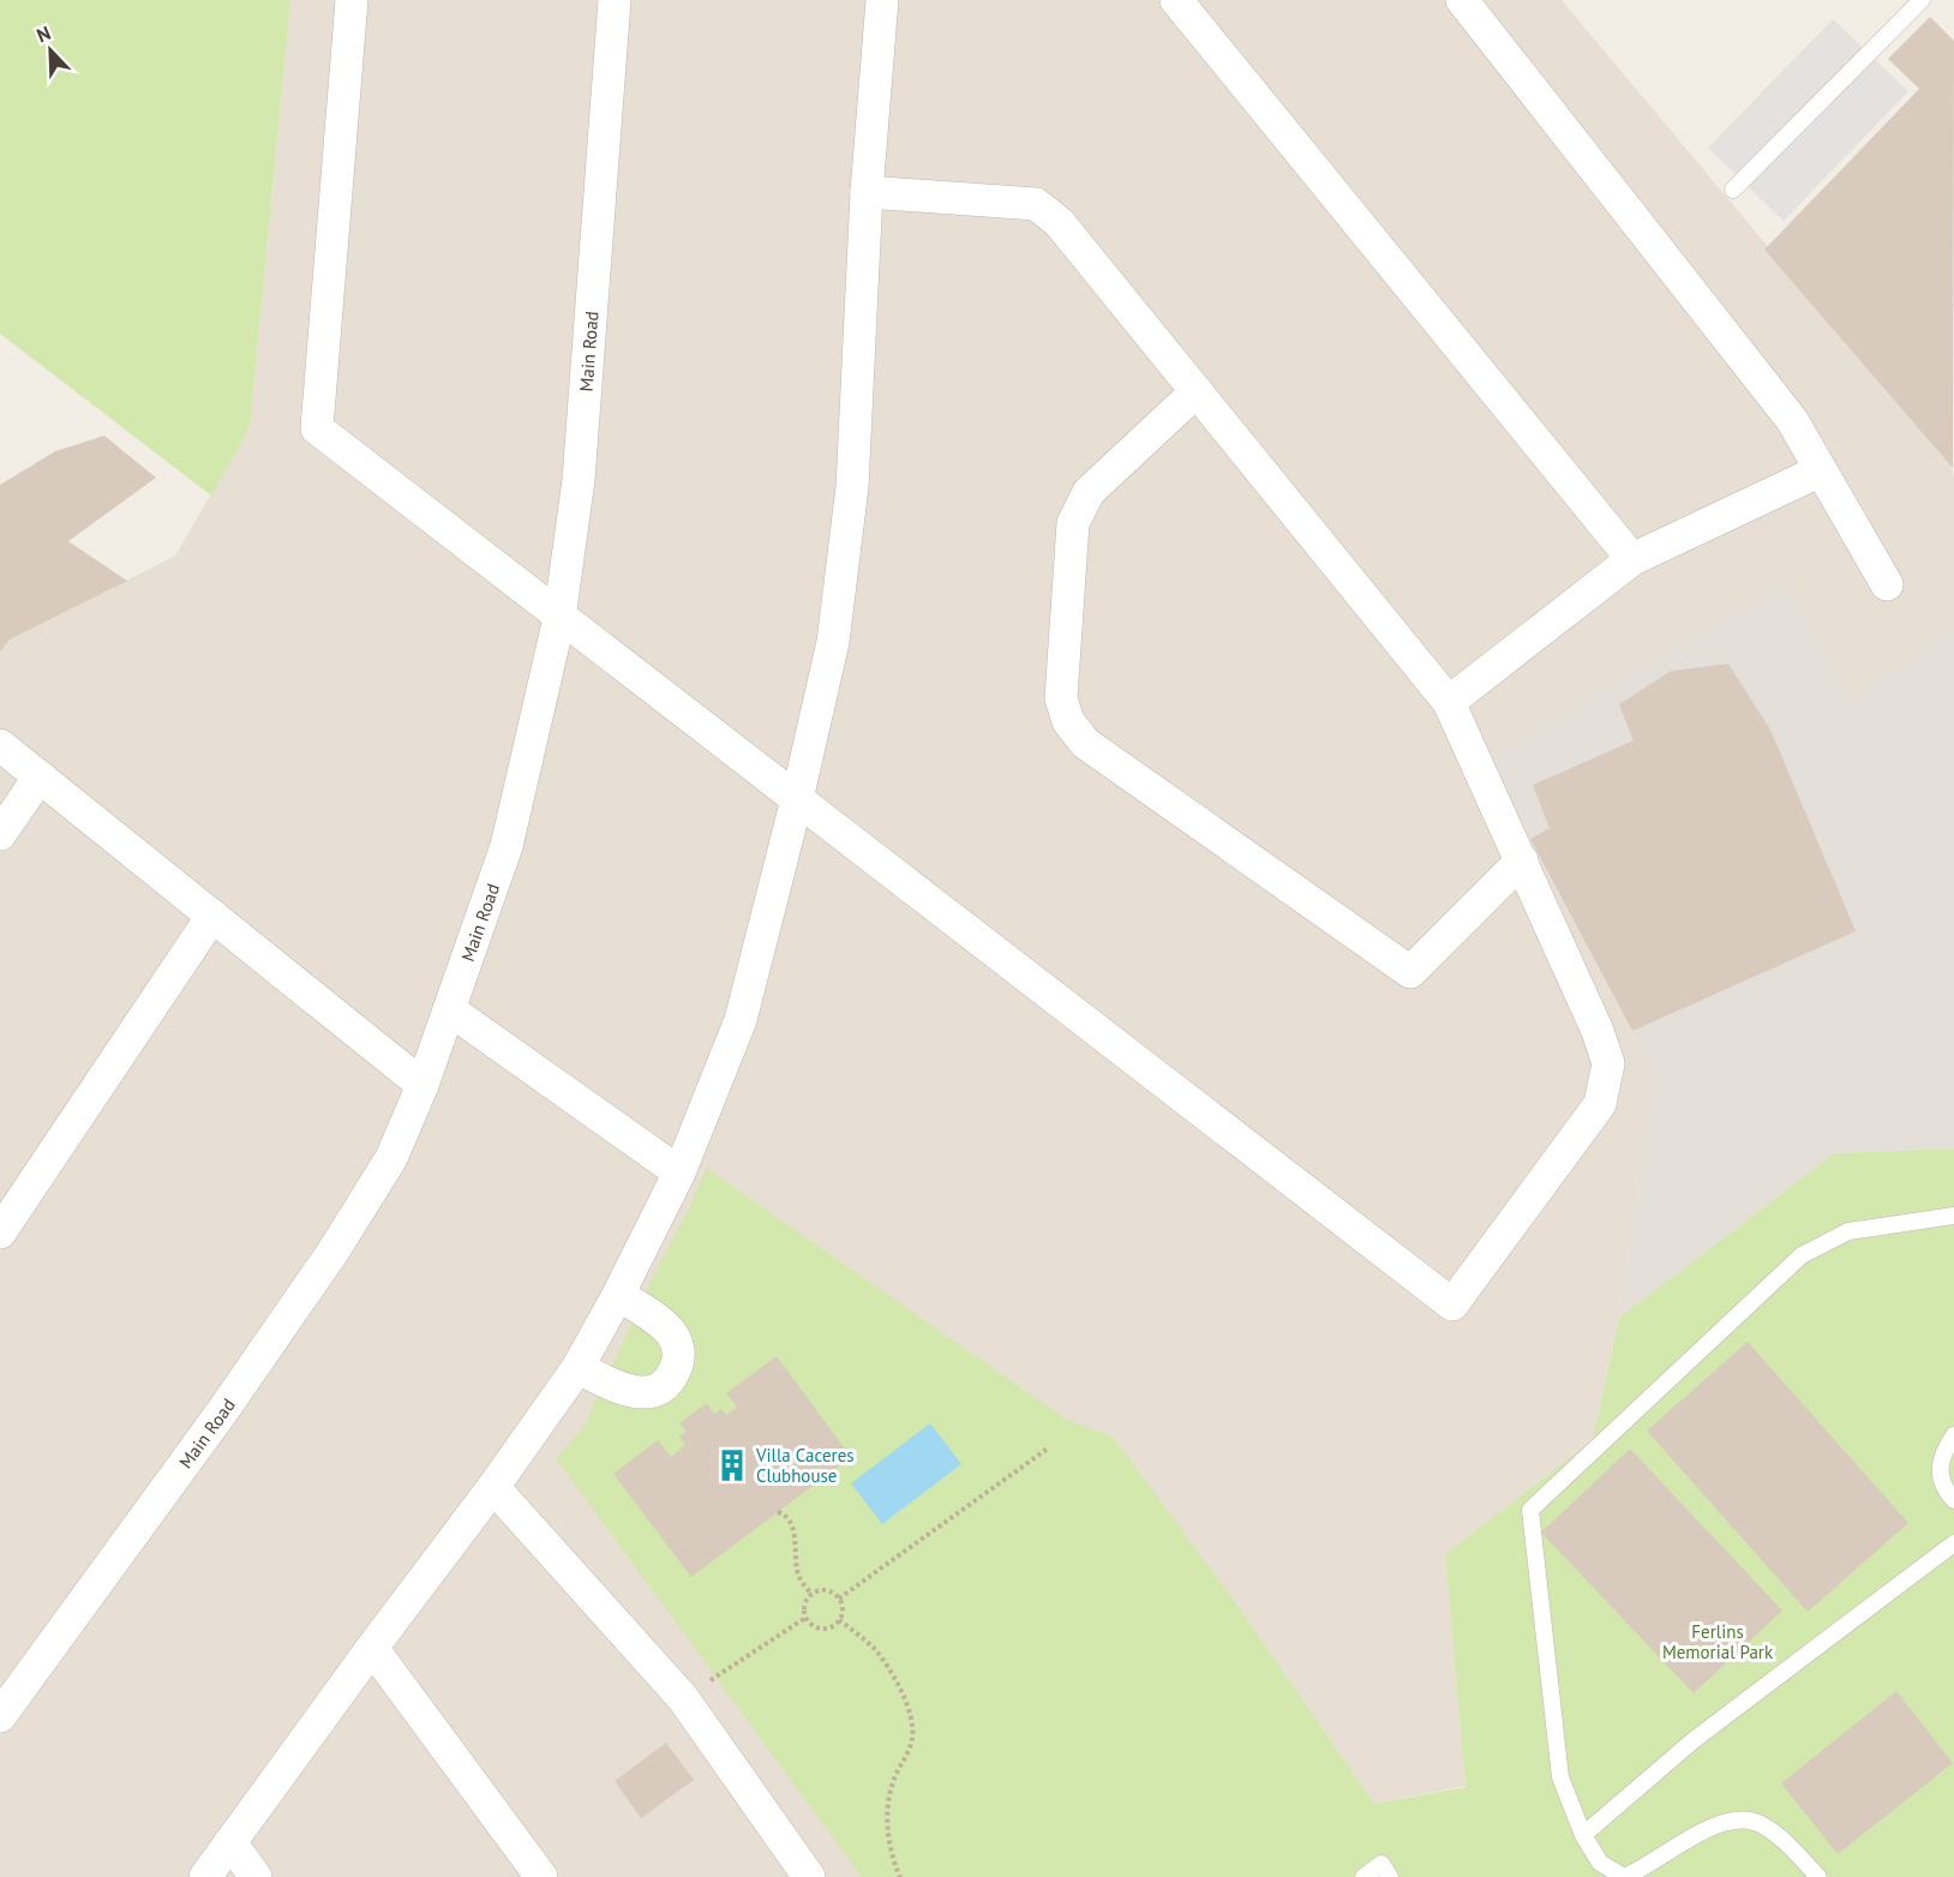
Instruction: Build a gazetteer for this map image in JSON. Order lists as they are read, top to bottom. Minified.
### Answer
{"streets":{"street":["Main Road"]},"parks":["Ferlins Memorial Park"],"places":{"building":["Villa Caceres Clubhouse"]},"north":"top left"}
